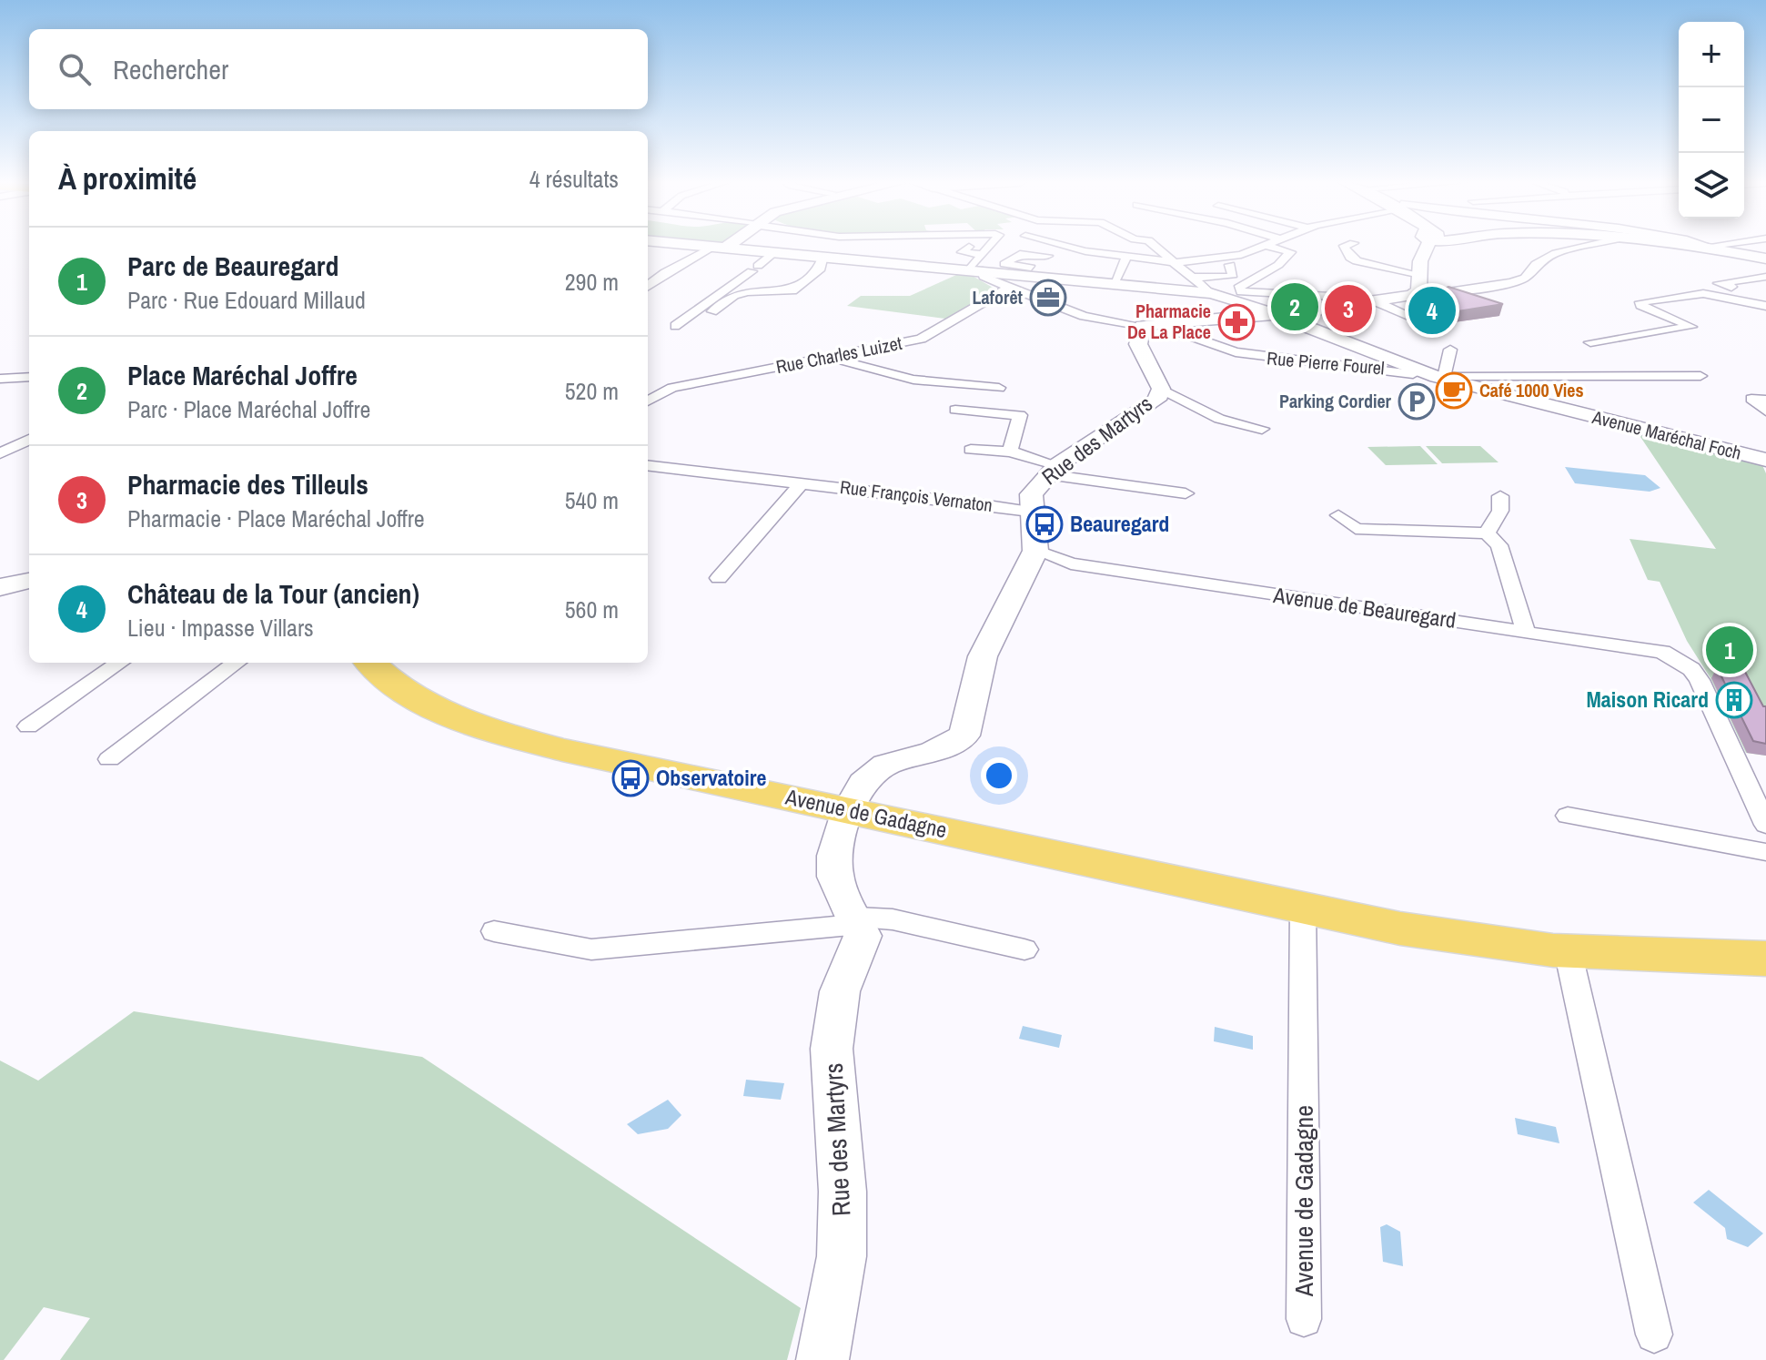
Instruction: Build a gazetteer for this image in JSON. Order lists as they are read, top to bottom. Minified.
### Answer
{"streets":{"main road":["Avenue de Gadagne"],"street":["Rue Charles Luizet","Rue Pierre Fourel","Avenue Maréchal Foch","Rue des Martyrs","Rue François Vernaton","Avenue de Beauregard"]},"crossings":[["Rue Charles Luizet","Rue Pierre Fourel"],["Rue Charles Luizet","Avenue Maréchal Foch"],["Rue Pierre Fourel","Avenue Maréchal Foch"],["Rue Pierre Fourel","Rue des Martyrs"],["Rue des Martyrs","Rue François Vernaton"],["Rue des Martyrs","Avenue de Beauregard"]],"places":{"office":["Laforêt"],"pharmacy":["Pharmacie De La Place"],"cafe":["Café 1000 Vies"],"parking":["Parking Cordier"],"bus stop":["Beauregard","Observatoire"],"building":["Maison Ricard"]},"page":{"map_buttons":["+","−"],"search":"Rechercher","heading":["À proximité","4 résultats"],"list":[{"mark":"1","name":"Parc de Beauregard","note":"Parc · Rue Edouard Millaud","value":"290 m"},{"mark":"2","name":"Place Maréchal Joffre","note":"Parc · Place Maréchal Joffre","value":"520 m"},{"mark":"3","name":"Pharmacie des Tilleuls","note":"Pharmacie · Place Maréchal Joffre","value":"540 m"},{"mark":"4","name":"Château de la Tour (ancien)","note":"Lieu · Impasse Villars","value":"560 m"}],"pins":["2","3","4","1"]}}
